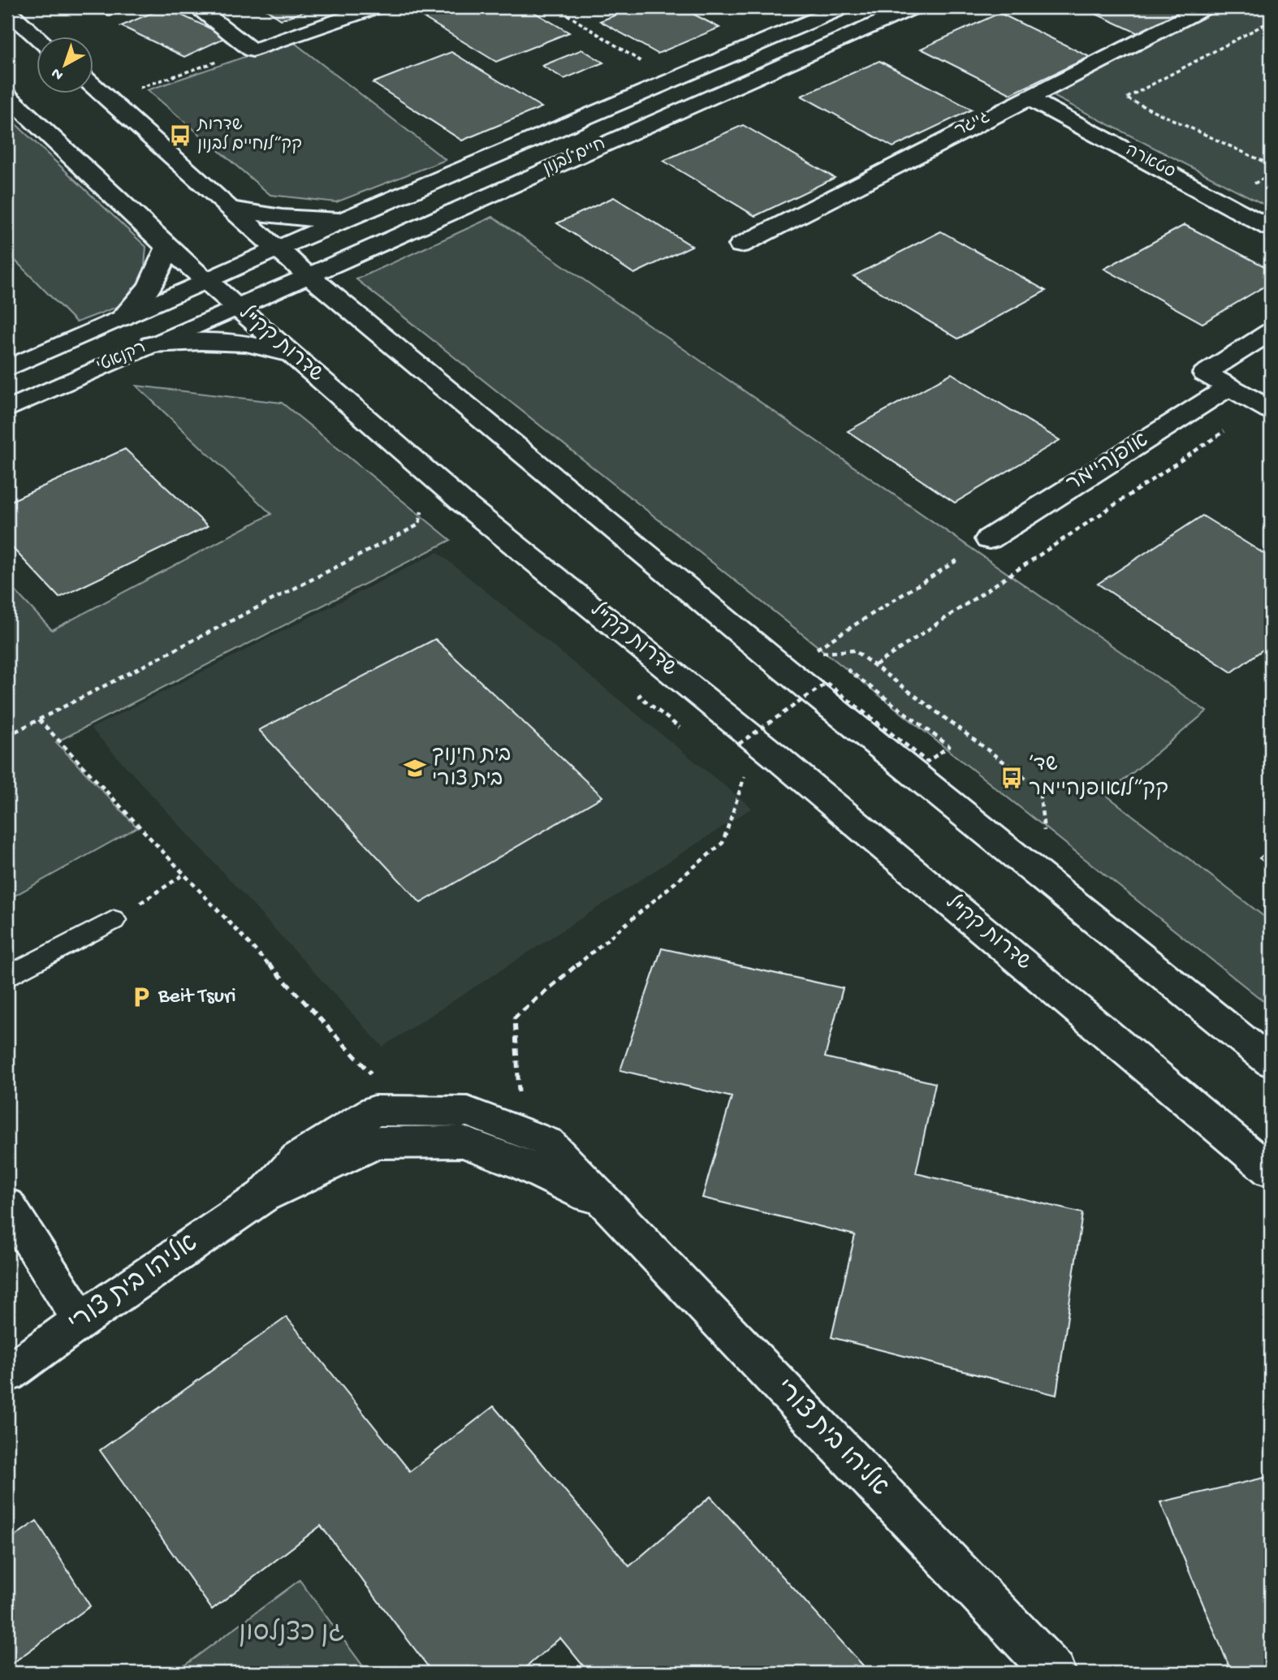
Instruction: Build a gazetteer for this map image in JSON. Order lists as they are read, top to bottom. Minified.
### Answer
{"streets":{"main road":["גייגר","חיים לבנון","סטארה","שדרות קק\"ל","רקנאטי","אופנהיימר","אליהו בית צורי"]},"crossings":[["גייגר","סטארה"],["חיים לבנון","שדרות קק\"ל"],["חיים לבנון","רקנאטי"],["שדרות קק\"ל","רקנאטי"]],"parks":["גן כצנלסון"],"places":{"bus stop":["שדרות קק״ל/חיים לבנון","שד׳ קק״ל/אופנהיימר"],"school or university":["בית חינוך בית צורי"],"parking":["Beit Tsuri"]},"north":"bottom left"}
